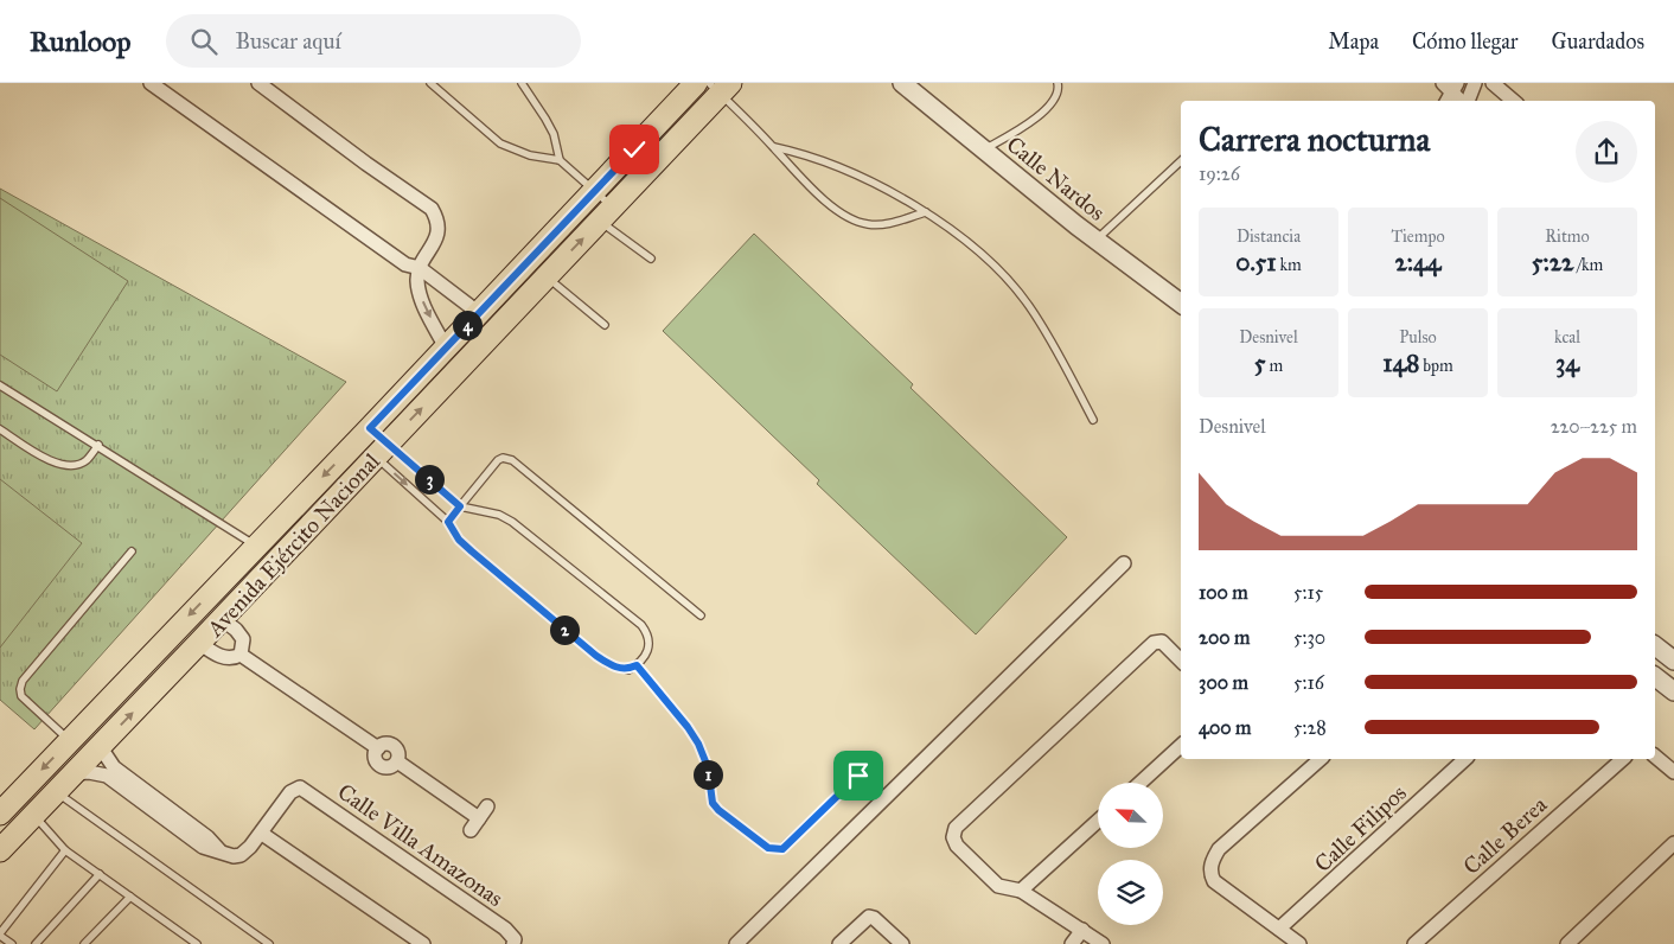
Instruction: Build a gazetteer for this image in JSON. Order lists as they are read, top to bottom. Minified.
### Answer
{"streets":{"main road":["Avenida Ejército Nacional"],"street":["Calle Nardos","Calle Filipos","Calle Berea","Calle Villa Amazonas"]},"north":"top left","page":{"header":"Runloop","search":"Buscar aquí","nav":["Mapa","Cómo llegar","Guardados"],"heading":["Carrera nocturna","19:26"],"stats":[["Distancia","0.51 km"],["Tiempo","2:44"],["Ritmo","5:22 /km"],["Desnivel","5 m"],["Pulso","148 bpm"],["kcal","34"]],"pins":["4","3","2","1"],"chart":["Desnivel","220–225 m"],"list":[{"name":"100 m","note":"5:15"},{"name":"200 m","note":"5:30"},{"name":"300 m","note":"5:16"},{"name":"400 m","note":"5:28"}]}}
